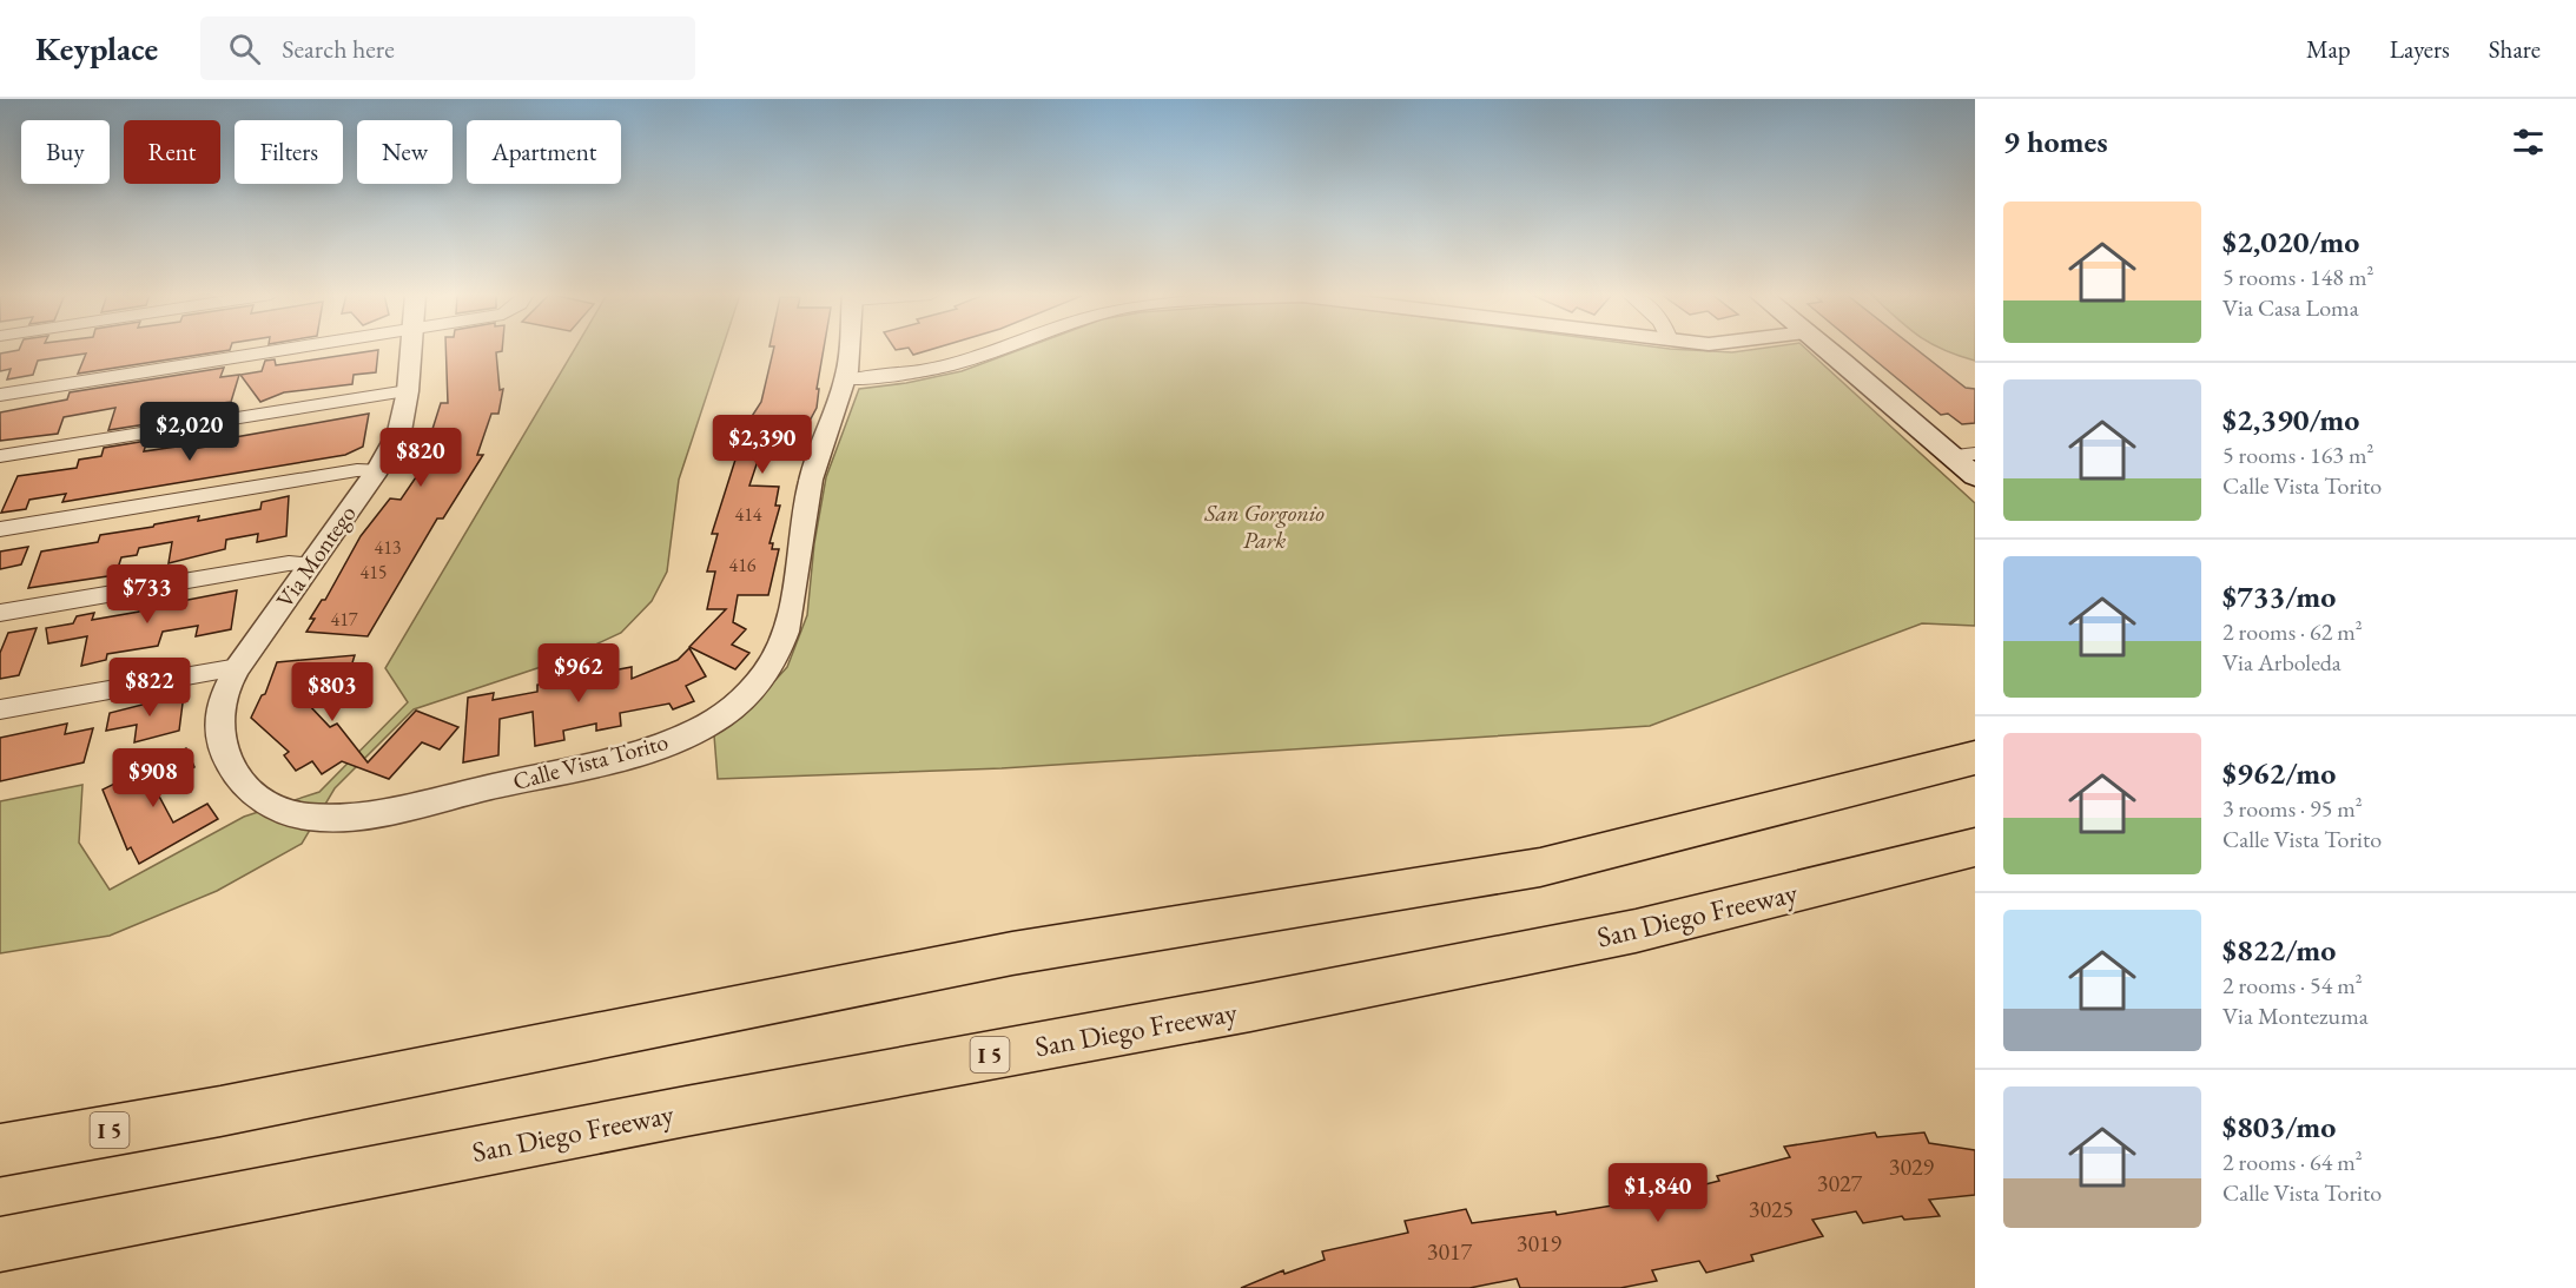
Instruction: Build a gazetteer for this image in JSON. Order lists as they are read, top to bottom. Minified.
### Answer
{"streets":{"highway":["San Diego Freeway","I 5"],"street":["Via Montego","Calle Vista Torito"]},"crossings":[["Via Montego","Calle Vista Torito"]],"parks":["San Gorgonio Park"],"house_numbers":["414","413","416","415","417","3029","3027","3025","3019","3017"],"page":{"header":"Keyplace","search":"Search here","nav":["Map","Layers","Share"],"heading":"9 homes","chip":["Buy","Rent","Filters","New","Apartment"],"list":[{"name":"$2,020/mo","note":"5 rooms · 148 m² · Via Casa Loma"},{"name":"$2,390/mo","note":"5 rooms · 163 m² · Calle Vista Torito"},{"name":"$733/mo","note":"2 rooms · 62 m² · Via Arboleda"},{"name":"$962/mo","note":"3 rooms · 95 m² · Calle Vista Torito"},{"name":"$822/mo","note":"2 rooms · 54 m² · Via Montezuma"},{"name":"$803/mo","note":"2 rooms · 64 m² · Calle Vista Torito"}],"price":["$2,020","$2,390","$820","$733","$962","$822","$803","$908","$1,840"]}}
